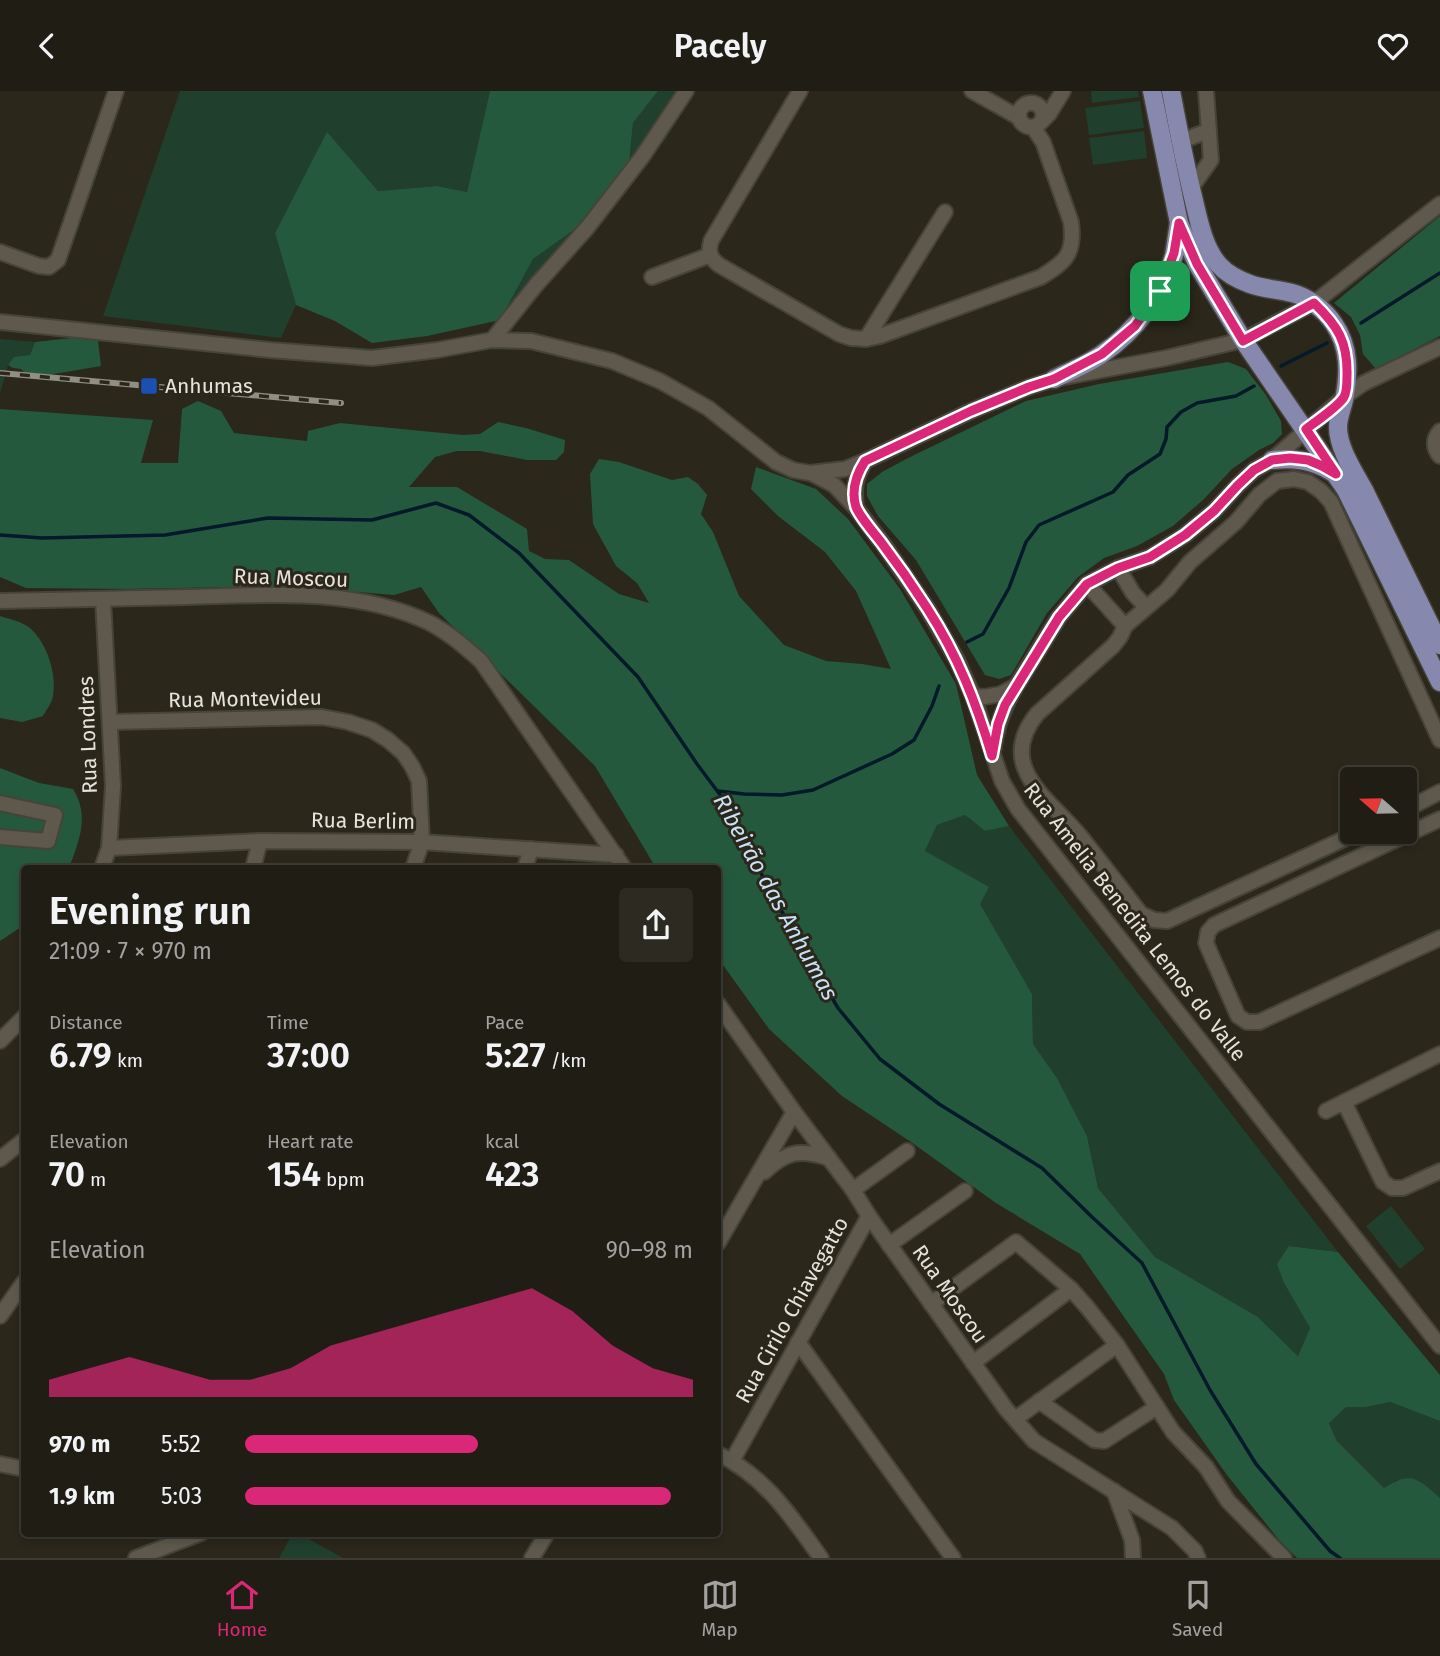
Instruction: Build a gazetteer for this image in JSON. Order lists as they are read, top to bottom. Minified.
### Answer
{"streets":{"street":["Rua Moscou","Rua Montevideu","Rua Londres","Rua Berlim","Rua Amelia Benedita Lemos do Valle","Rua Cirilo Chiavegatto"]},"crossings":[["Rua Moscou","Rua Londres"],["Rua Moscou","Rua Berlim"],["Rua Moscou","Rua Cirilo Chiavegatto"],["Rua Montevideu","Rua Londres"],["Rua Montevideu","Rua Berlim"],["Rua Londres","Rua Berlim"]],"water":["Ribeirão das Anhumas"],"places":{"transit":["Anhumas"]},"north":"left","page":{"header":"Pacely","heading":["Evening run","21:09 · 7 × 970 m"],"stats":[["Distance","6.79 km"],["Time","37:00"],["Pace","5:27 /km"],["Elevation","70 m"],["Heart rate","154 bpm"],["kcal","423"]],"chart":["Elevation","90–98 m"],"list":[{"name":"970 m","note":"5:52"},{"name":"1.9 km","note":"5:03"}],"tabs":["Home","Map","Saved"]}}
